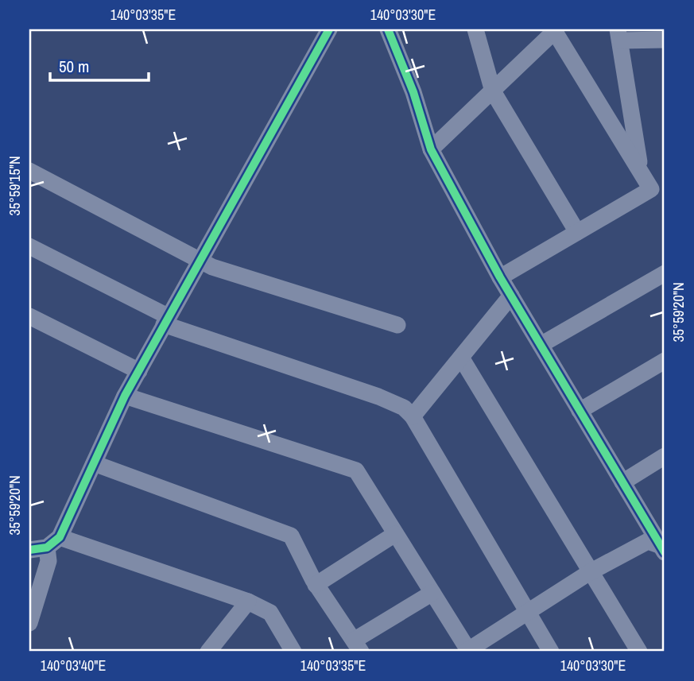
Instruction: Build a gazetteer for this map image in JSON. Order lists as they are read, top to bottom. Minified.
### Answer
{"scale_bar":"50 m","coordinates":["140°03'35\"E","140°03'30\"E","35°59'15\"N","35°59'20\"N","140°03'40\"E"]}
